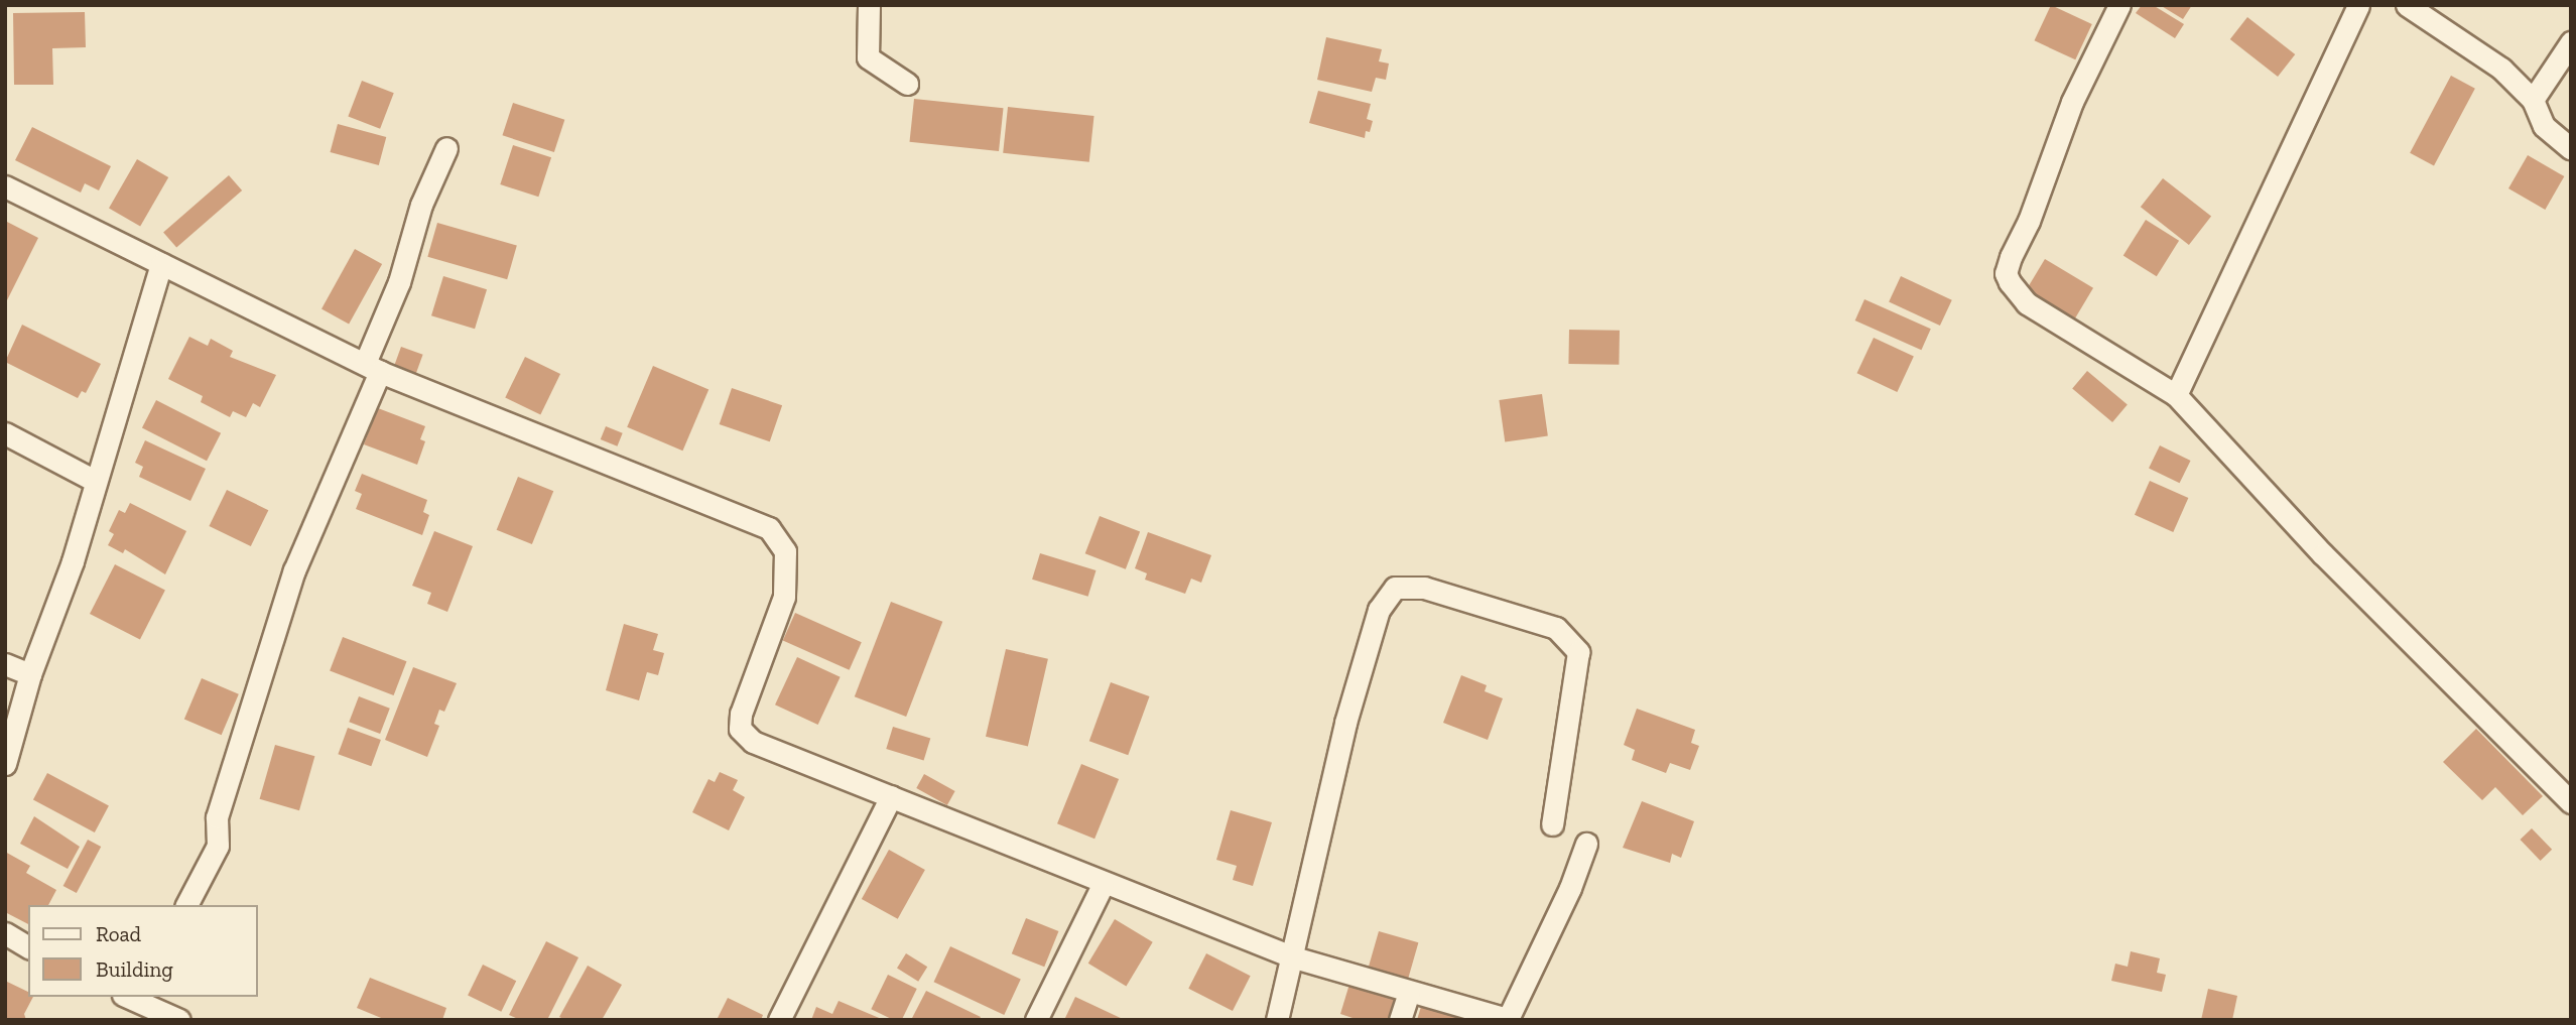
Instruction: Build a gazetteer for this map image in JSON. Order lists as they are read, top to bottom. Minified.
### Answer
{"legend":["Road","Building"]}
